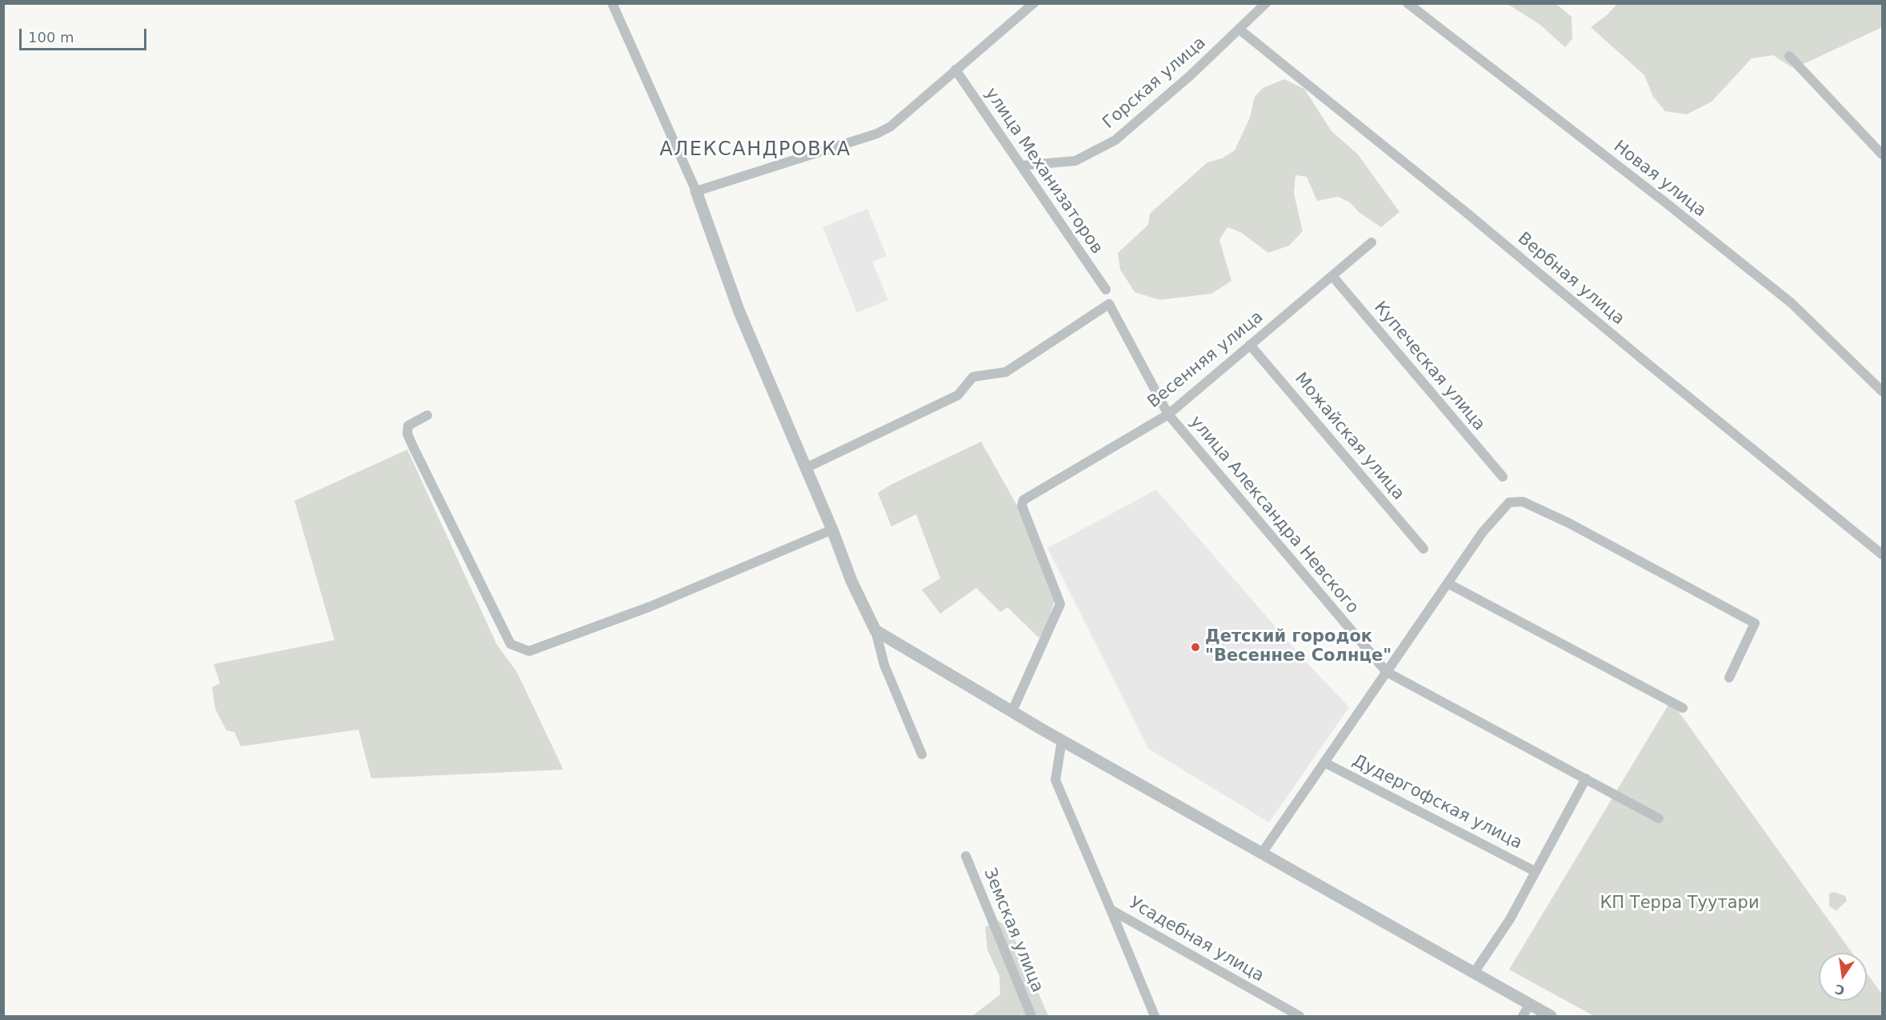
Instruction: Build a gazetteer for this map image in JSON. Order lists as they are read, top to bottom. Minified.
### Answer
{"streets":{"street":["Горская улица","улица Механизаторов","Новая улица","Вербная улица","Весенняя улица","Купеческая улица","Можайская улица","улица Александра Невского","Дудергофская улица","Земская улица","Усадебная улица"]},"crossings":[["Горская улица","улица Механизаторов"],["Горская улица","Вербная улица"],["Весенняя улица","Купеческая улица"],["Весенняя улица","Можайская улица"],["Весенняя улица","улица Александра Невского"]],"districts":["АЛЕКСАНДРОВКА"],"parks":["КП Терра Туутари"],"places":["Детский городок \"Весеннее Солнце\""],"scale_bar":"100 m","north":"bottom"}
